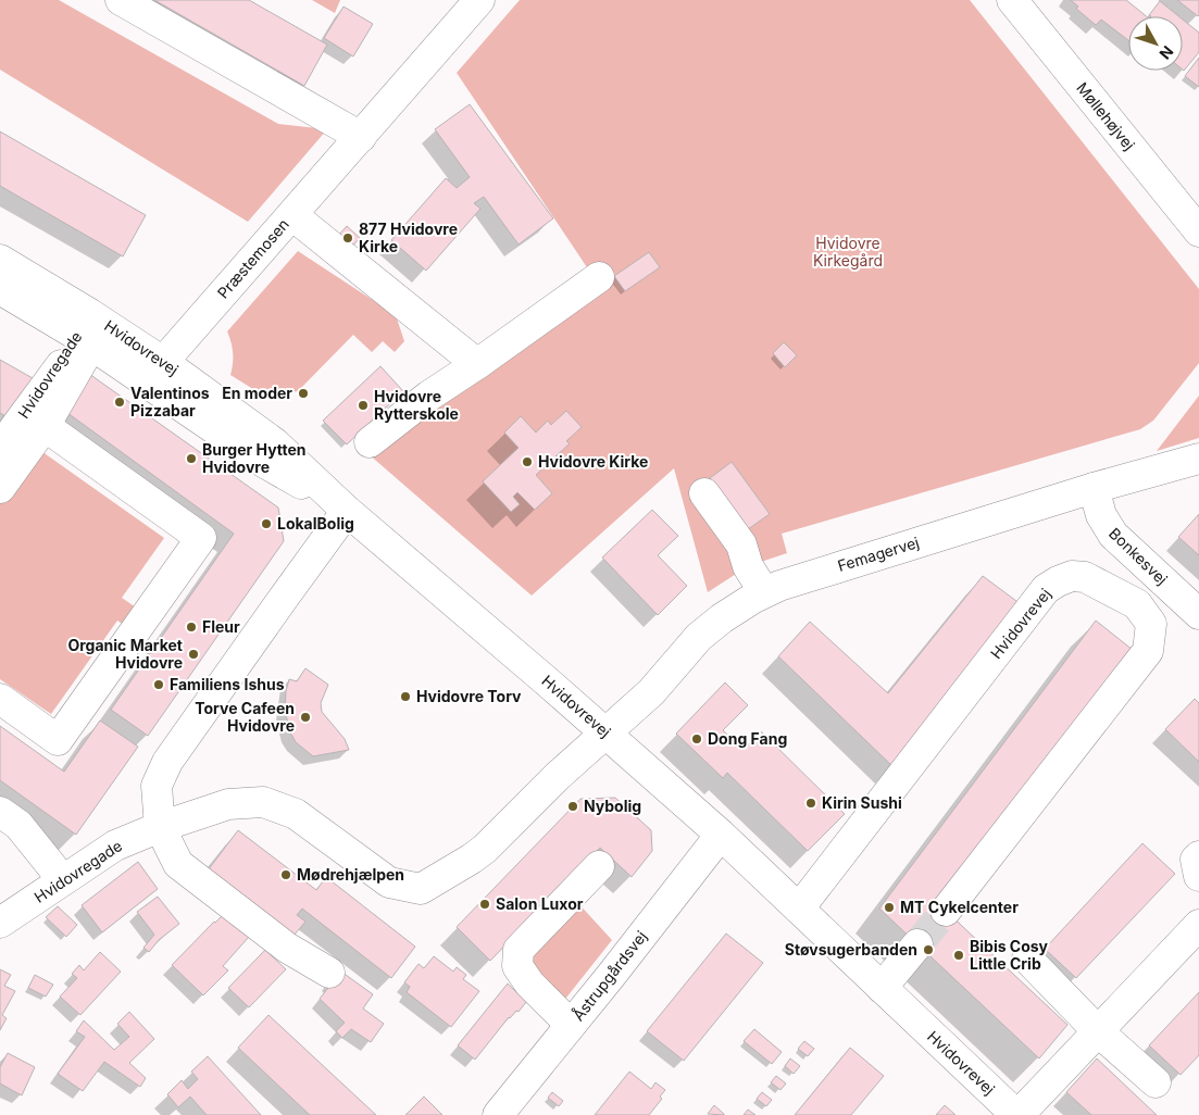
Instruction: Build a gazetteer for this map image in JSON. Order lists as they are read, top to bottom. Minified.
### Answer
{"streets":{"street":["Møllehøjvej","Præstemosen","Hvidovrevej","Hvidovregade","Femagervej","Bonkesvej","Åstrupgårdsvej"]},"crossings":[["Præstemosen","Hvidovrevej"],["Hvidovrevej","Hvidovregade"],["Hvidovrevej","Femagervej"],["Hvidovrevej","Åstrupgårdsvej"],["Femagervej","Bonkesvej"]],"parks":["Hvidovre Kirkegård"],"places":["877 Hvidovre Kirke","En moder","Valentinos Pizzabar","Hvidovre Rytterskole","Burger Hytten Hvidovre","Hvidovre Kirke","LokalBolig","Fleur","Organic Market Hvidovre","Familiens Ishus","Hvidovre Torv","Torve Cafeen Hvidovre","Dong Fang","Kirin Sushi","Nybolig","Mødrehjælpen","Salon Luxor","MT Cykelcenter","Støvsugerbanden","Bibis Cosy Little Crib"],"north":"bottom right"}
